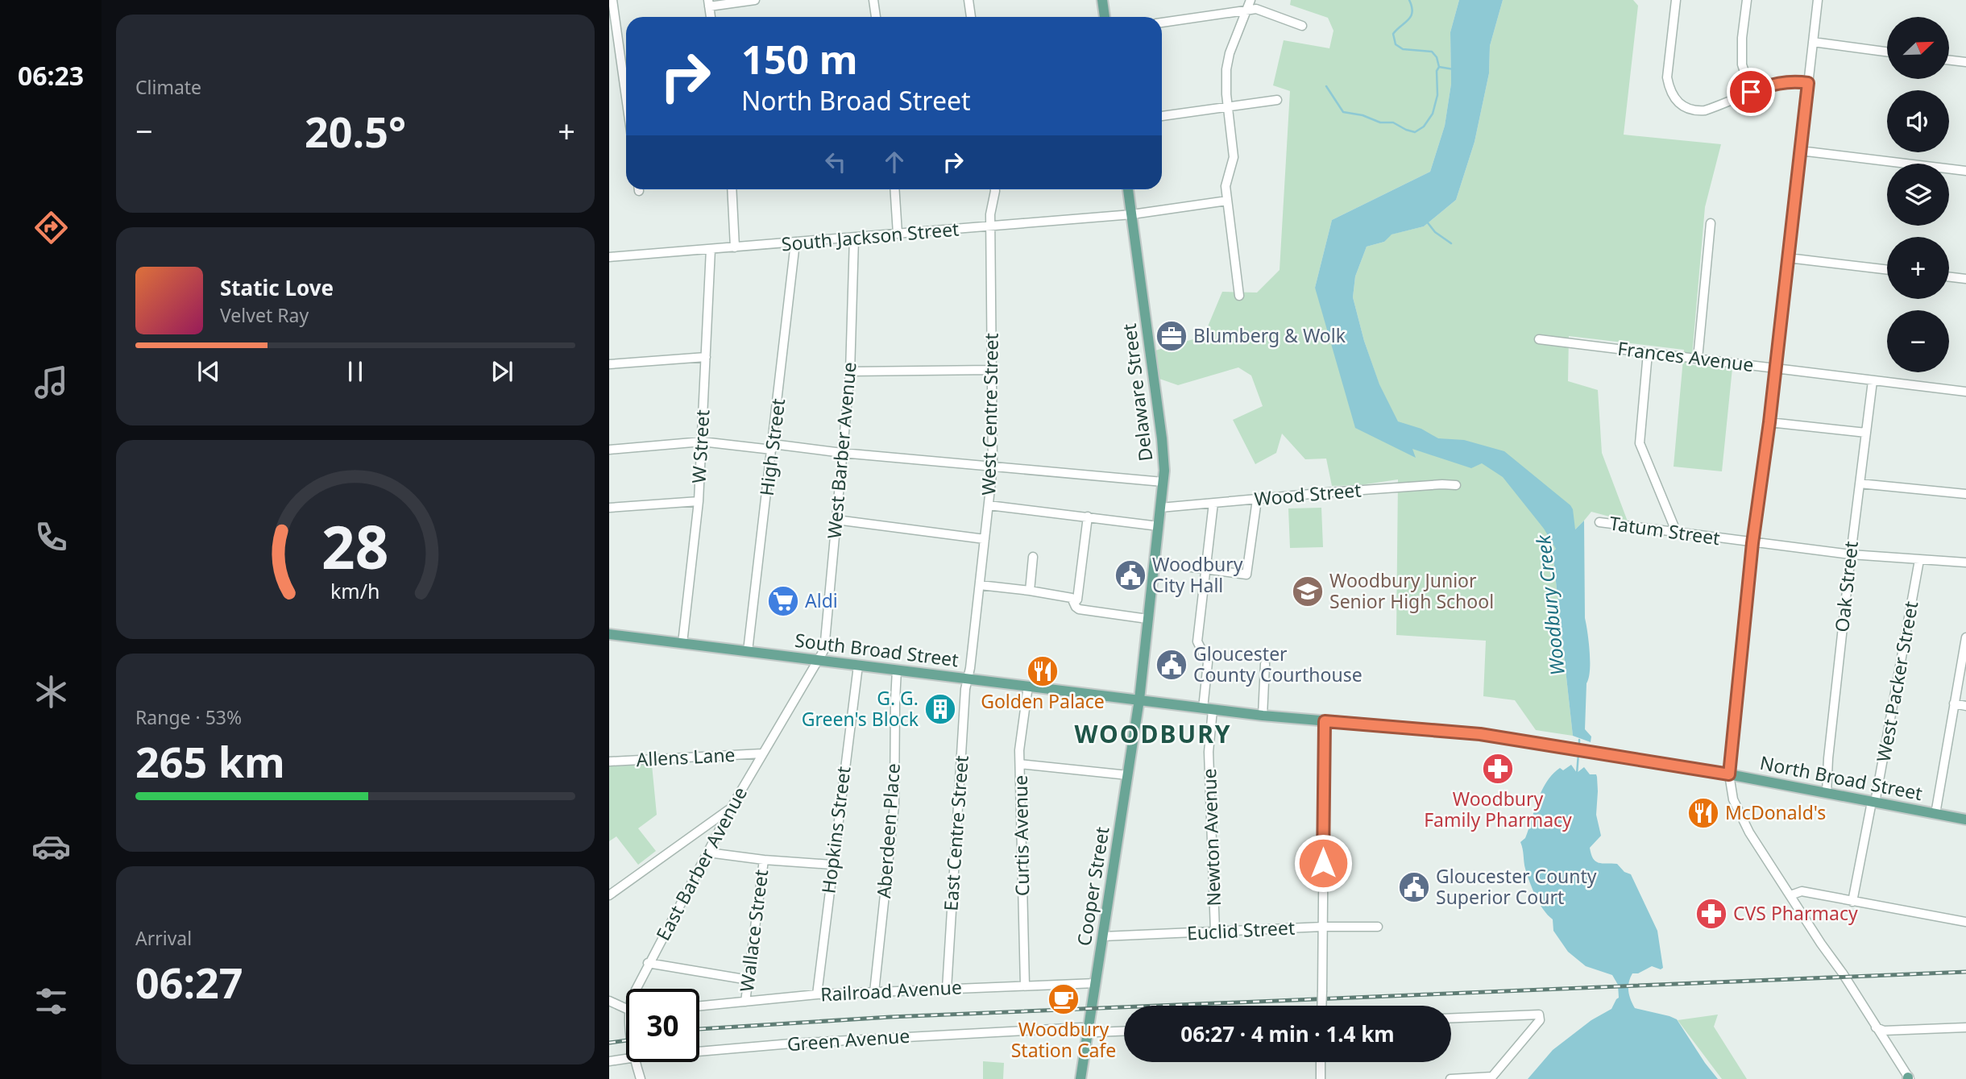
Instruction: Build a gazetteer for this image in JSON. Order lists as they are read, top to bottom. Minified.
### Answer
{"streets":{"main road":["Delaware Street","South Broad Street","North Broad Street","Cooper Street"],"street":["South Jackson Street","Frances Avenue","West Centre Street","W Street","High Street","West Barber Avenue","Wood Street","Tatum Street","Oak Street","West Packer Street","Allens Lane","Hopkins Street","Aberdeen Place","East Centre Street","Curtis Avenue","Newton Avenue","East Barber Avenue","Wallace Street","Euclid Street","Railroad Avenue","Green Avenue"]},"crossings":[["South Jackson Street","Delaware Street"],["South Jackson Street","West Centre Street"],["South Jackson Street","W Street"],["South Jackson Street","High Street"],["South Jackson Street","West Barber Avenue"],["Frances Avenue","Oak Street"],["Delaware Street","Wood Street"],["Delaware Street","South Broad Street"],["Delaware Street","North Broad Street"],["Delaware Street","Cooper Street"],["West Centre Street","South Broad Street"],["West Centre Street","East Centre Street"],["W Street","South Broad Street"],["High Street","South Broad Street"],["West Barber Avenue","South Broad Street"],["West Barber Avenue","East Barber Avenue"],["Wood Street","Newton Avenue"],["Tatum Street","Oak Street"],["Tatum Street","West Packer Street"],["Oak Street","North Broad Street"],["South Broad Street","North Broad Street"],["South Broad Street","Hopkins Street"],["South Broad Street","Aberdeen Place"],["South Broad Street","East Centre Street"],["South Broad Street","Curtis Avenue"],["South Broad Street","East Barber Avenue"],["South Broad Street","Cooper Street"],["West Packer Street","North Broad Street"],["Allens Lane","East Barber Avenue"],["North Broad Street","Newton Avenue"],["North Broad Street","Cooper Street"],["Hopkins Street","Railroad Avenue"],["Aberdeen Place","Railroad Avenue"],["East Centre Street","Railroad Avenue"],["Curtis Avenue","Railroad Avenue"],["Newton Avenue","Euclid Street"],["Cooper Street","Euclid Street"],["Cooper Street","Railroad Avenue"],["Cooper Street","Green Avenue"],["Wallace Street","Railroad Avenue"]],"districts":["WOODBURY"],"water":["Woodbury Creek"],"places":{"office":["Blumberg & Wolk"],"public building":["Woodbury City Hall","Gloucester County Courthouse","Gloucester County Superior Court"],"school or university":["Woodbury Junior Senior High School"],"supermarket":["Aldi"],"restaurant":["Golden Palace","McDonald's"],"building":["G. G. Green's Block"],"pharmacy":["Woodbury Family Pharmacy","CVS Pharmacy"],"cafe":["Woodbury Station Cafe"]},"north":"top right","page":{"tabs":"06:23","tile":["Climate",["Range · 53%","265 km"],["Arrival","06:27"]],"map_buttons":["+","−"],"turn":["150 m","North Broad Street"],"heat":["−","20.5°","+"],"song":["Static Love","Velvet Ray"],"limit":"30","trip":"06:27 · 4 min · 1.4 km","gauge":["28","km/h"]}}
